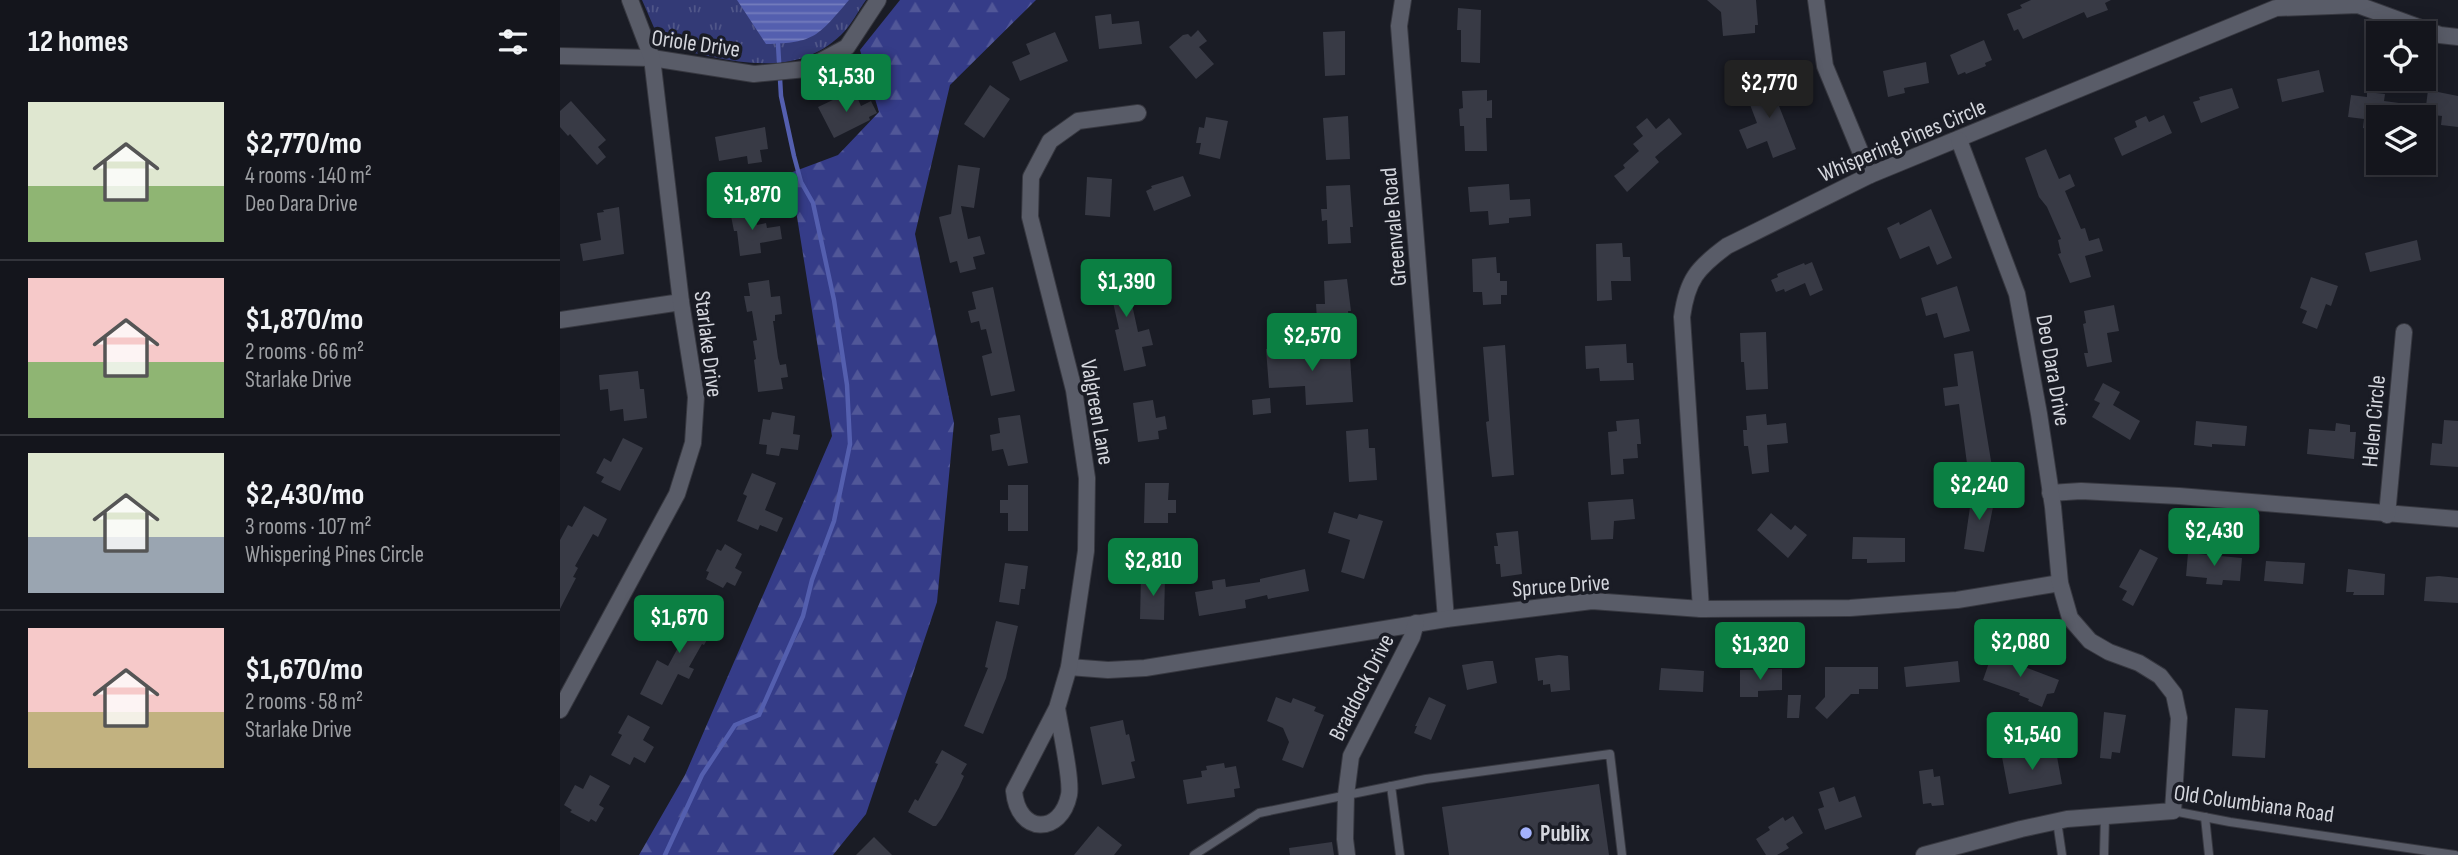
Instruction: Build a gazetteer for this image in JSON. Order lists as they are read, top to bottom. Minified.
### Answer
{"streets":{"street":["Oriole Drive","Whispering Pines Circle","Greenvale Road","Starlake Drive","Deo Dara Drive","Valgreen Lane","Helen Circle","Spruce Drive","Braddock Drive","Old Columbiana Road"]},"crossings":[["Oriole Drive","Starlake Drive"],["Whispering Pines Circle","Deo Dara Drive"],["Whispering Pines Circle","Spruce Drive"],["Greenvale Road","Spruce Drive"],["Deo Dara Drive","Spruce Drive"],["Deo Dara Drive","Old Columbiana Road"],["Valgreen Lane","Spruce Drive"],["Spruce Drive","Braddock Drive"]],"places":["Publix"],"page":{"heading":"12 homes","price":["$1,530","$2,770","$1,870","$1,390","$2,570","$2,240","$2,430","$2,810","$1,670","$2,080","$1,320","$1,540"],"list":[{"name":"$2,770/mo","note":"4 rooms · 140 m² · Deo Dara Drive"},{"name":"$1,870/mo","note":"2 rooms · 66 m² · Starlake Drive"},{"name":"$2,430/mo","note":"3 rooms · 107 m² · Whispering Pines Circle"},{"name":"$1,670/mo","note":"2 rooms · 58 m² · Starlake Drive"}]}}
